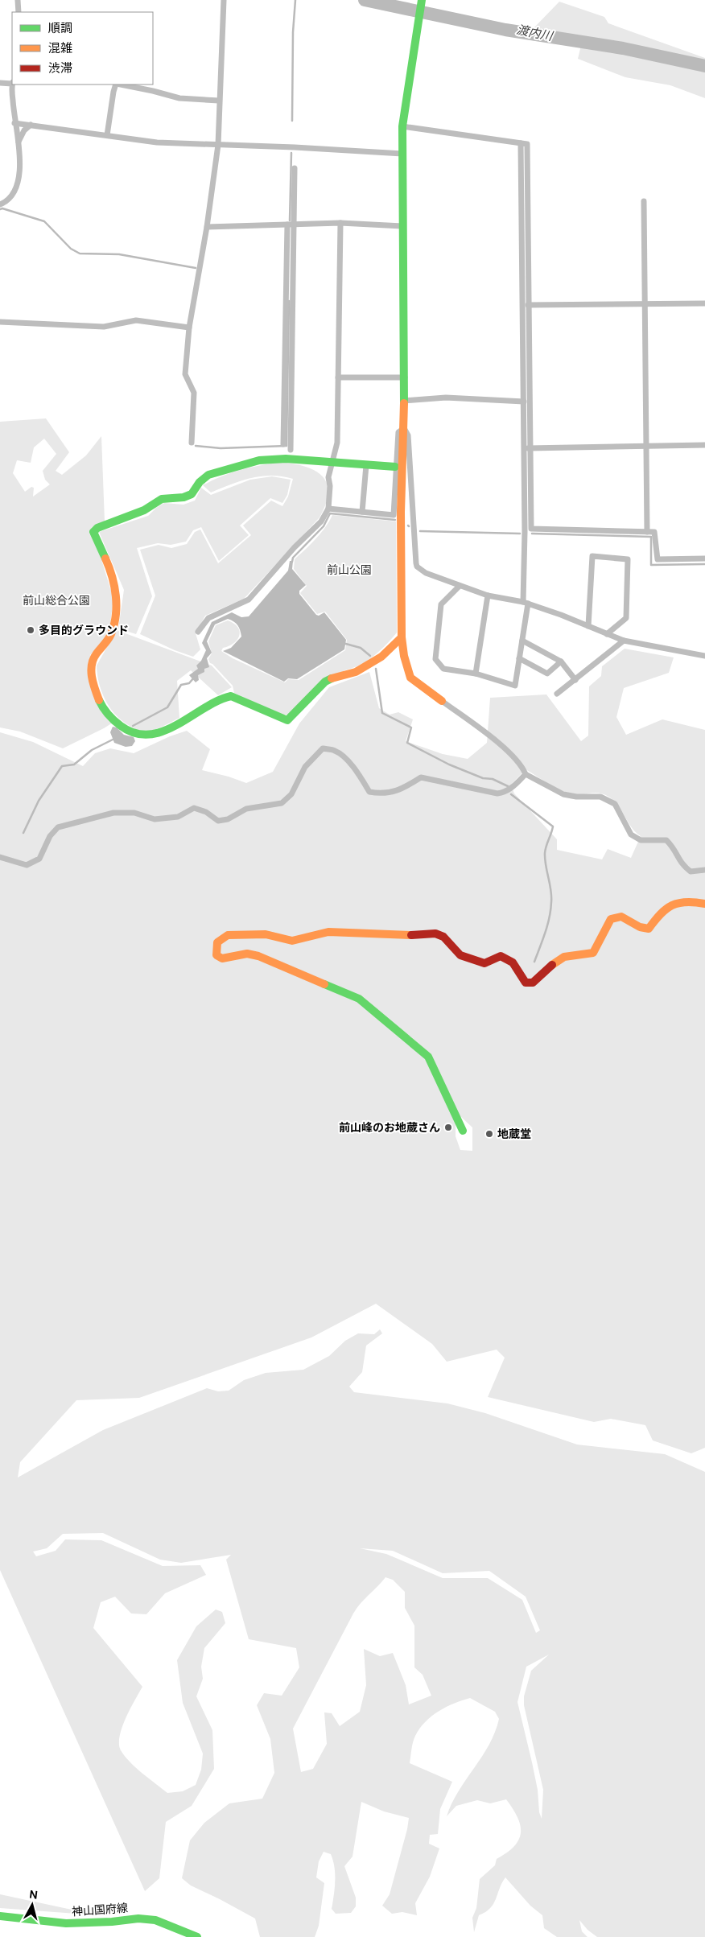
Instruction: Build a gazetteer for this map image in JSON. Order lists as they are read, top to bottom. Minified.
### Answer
{"streets":{"street":["神山国府線"]},"water":["渡内川"],"parks":["前山公園","前山総合公園"],"places":["多目的グラウンド","前山峰のお地蔵さん","地蔵堂"],"legend":["順調","混雑","渋滞"],"north":"top"}
